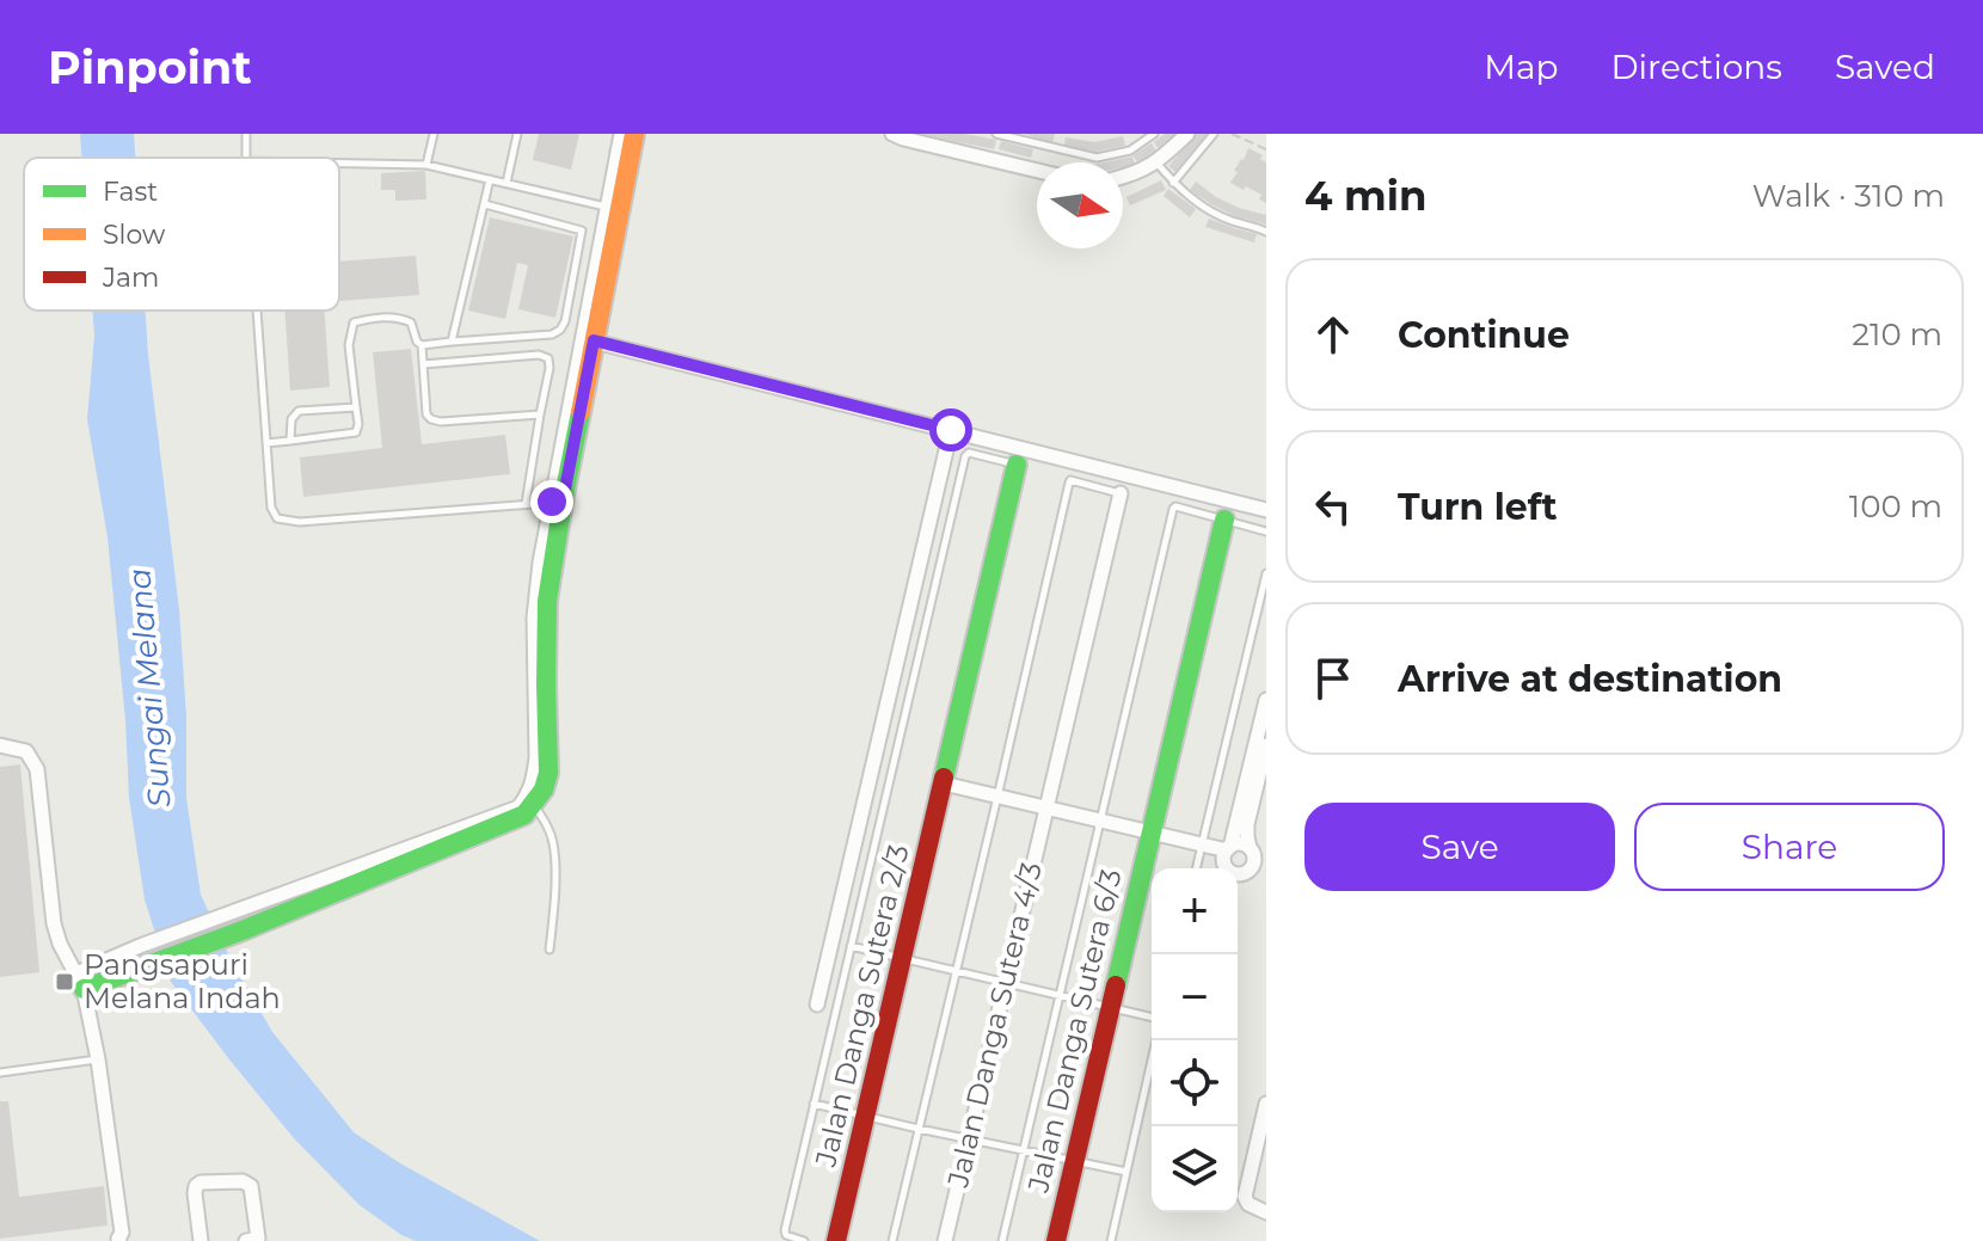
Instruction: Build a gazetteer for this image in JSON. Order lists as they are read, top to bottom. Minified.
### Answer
{"streets":{"street":["Jalan Danga Sutera 2/3","Jalan Danga Sutera 4/3","Jalan Danga Sutera 6/3"]},"water":["Sungai Melana"],"places":{"transit":["Pangsapuri Melana Indah"]},"legend":["Fast","Slow","Jam"],"north":"right","page":{"header":"Pinpoint","nav":["Map","Directions","Saved"],"heading":["4 min","Walk · 310 m"],"list":[["Continue","210 m"],["Turn left","100 m"],"Arrive at destination"],"buttons":["Save","Share"],"map_buttons":["+","−"]}}
